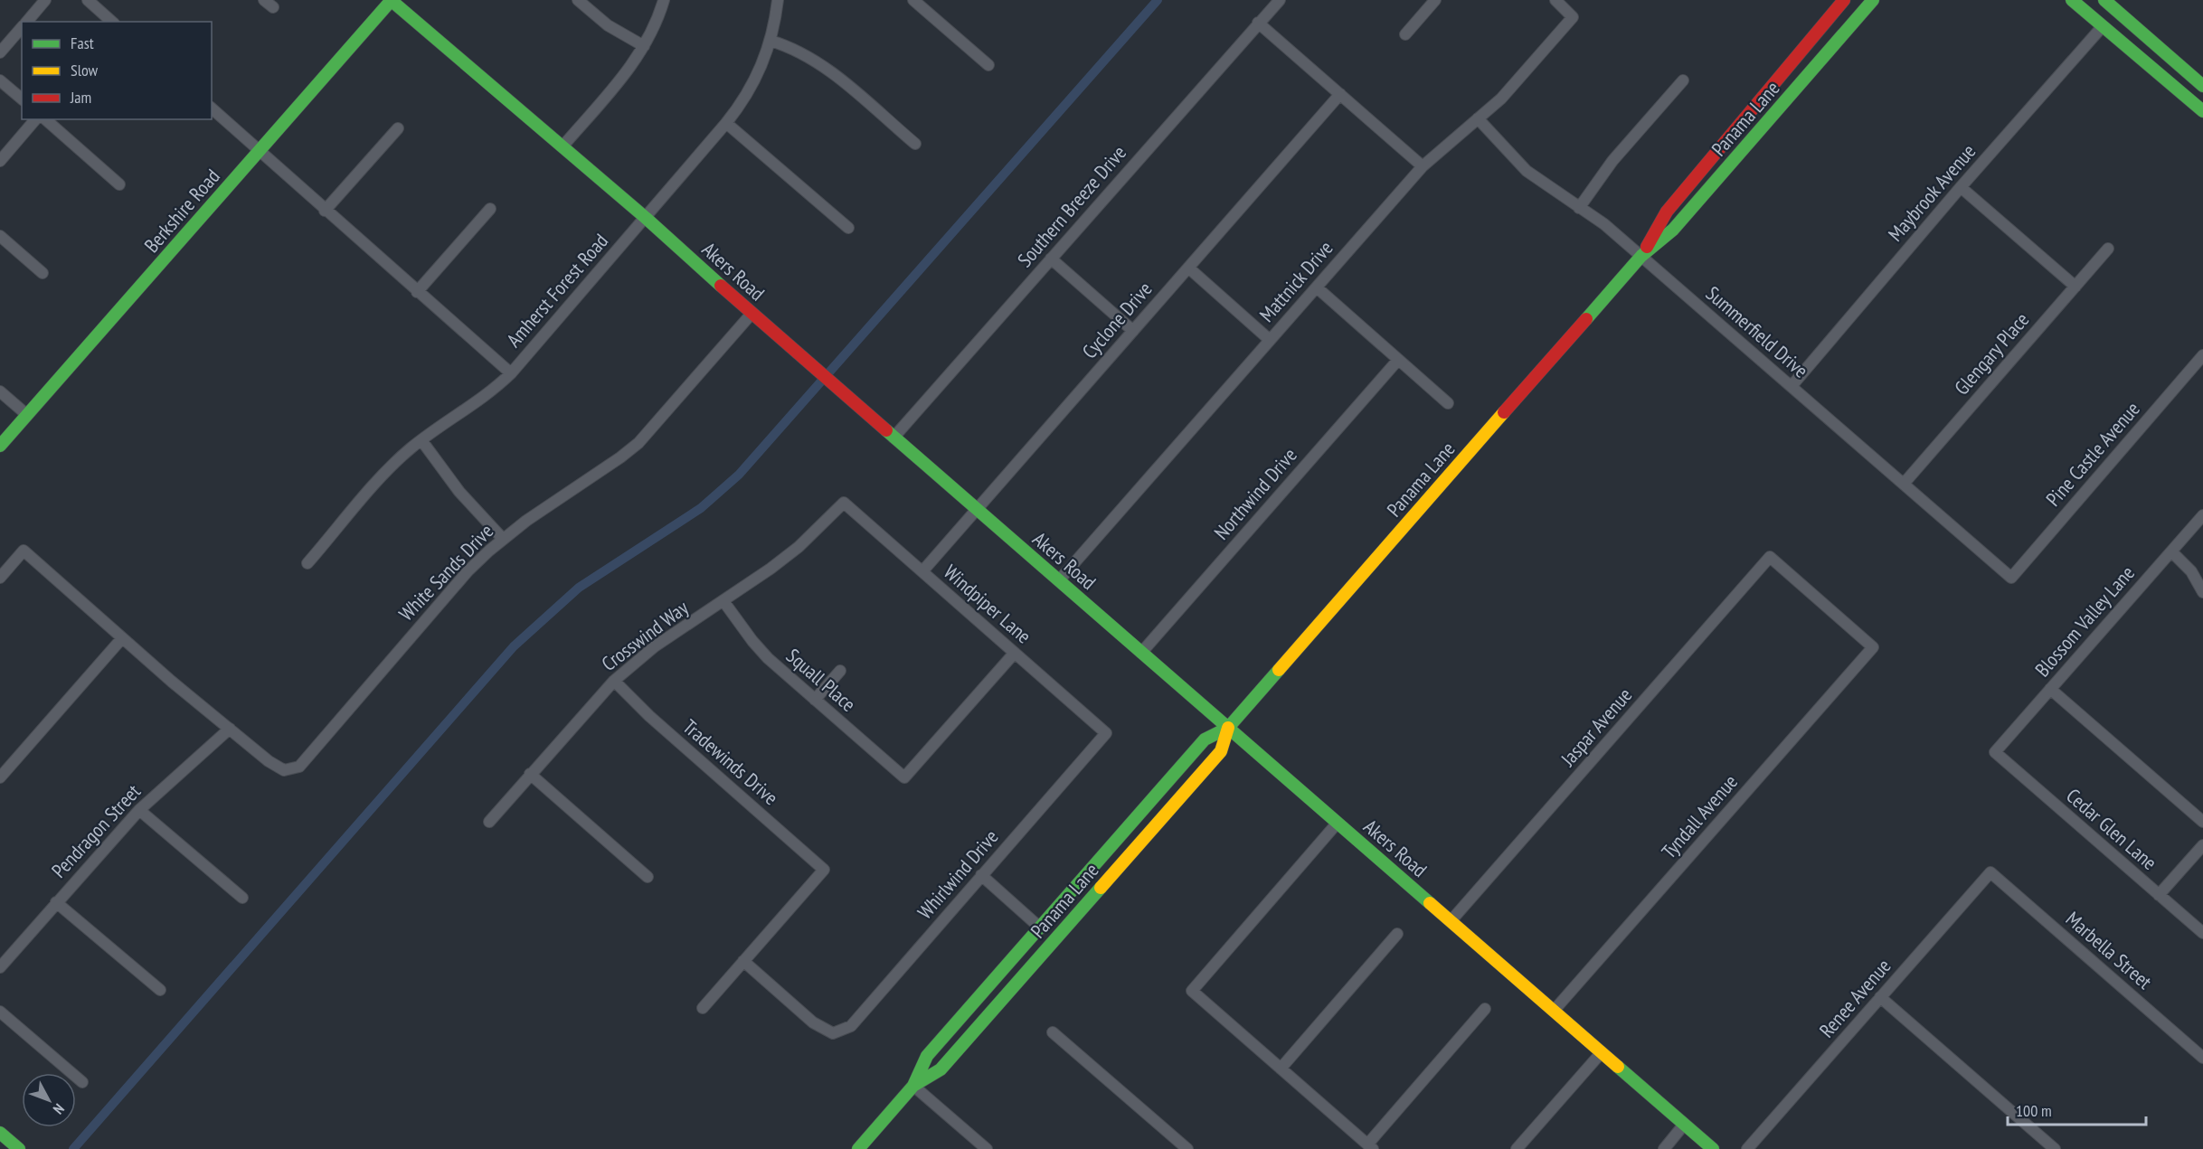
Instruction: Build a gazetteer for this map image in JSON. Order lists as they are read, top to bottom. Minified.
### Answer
{"streets":{"main road":["Panama Lane","Berkshire Road","Akers Road"],"street":["Maybrook Avenue","Southern Breeze Drive","Mattnick Drive","Amherst Forest Road","Cyclone Drive","Summerfield Drive","Glengary Place","Pine Castle Avenue","Northwind Drive","White Sands Drive","Windpiper Lane","Blossom Valley Lane","Crosswind Way","Squall Place","Jaspar Avenue","Tradewinds Drive","Tyndall Avenue","Cedar Glen Lane","Pendragon Street","Whirlwind Drive","Marbella Street","Renee Avenue"]},"crossings":[["Panama Lane","Akers Road"],["Panama Lane","Summerfield Drive"],["Maybrook Avenue","Summerfield Drive"],["Southern Breeze Drive","Akers Road"],["Berkshire Road","Akers Road"],["Akers Road","Mattnick Drive"],["Akers Road","Amherst Forest Road"],["Akers Road","Cyclone Drive"],["Akers Road","Northwind Drive"],["Akers Road","White Sands Drive"],["Akers Road","Jaspar Avenue"],["Akers Road","Tyndall Avenue"],["Mattnick Drive","Summerfield Drive"],["Cyclone Drive","Windpiper Lane"],["Summerfield Drive","Glengary Place"],["Summerfield Drive","Pine Castle Avenue"],["White Sands Drive","Pendragon Street"],["Windpiper Lane","Crosswind Way"],["Windpiper Lane","Squall Place"],["Windpiper Lane","Whirlwind Drive"],["Blossom Valley Lane","Cedar Glen Lane"],["Crosswind Way","Squall Place"],["Crosswind Way","Tradewinds Drive"],["Jaspar Avenue","Tyndall Avenue"],["Tradewinds Drive","Whirlwind Drive"],["Marbella Street","Renee Avenue"]],"legend":["Fast","Slow","Jam"],"scale_bar":"100 m","north":"bottom right"}
